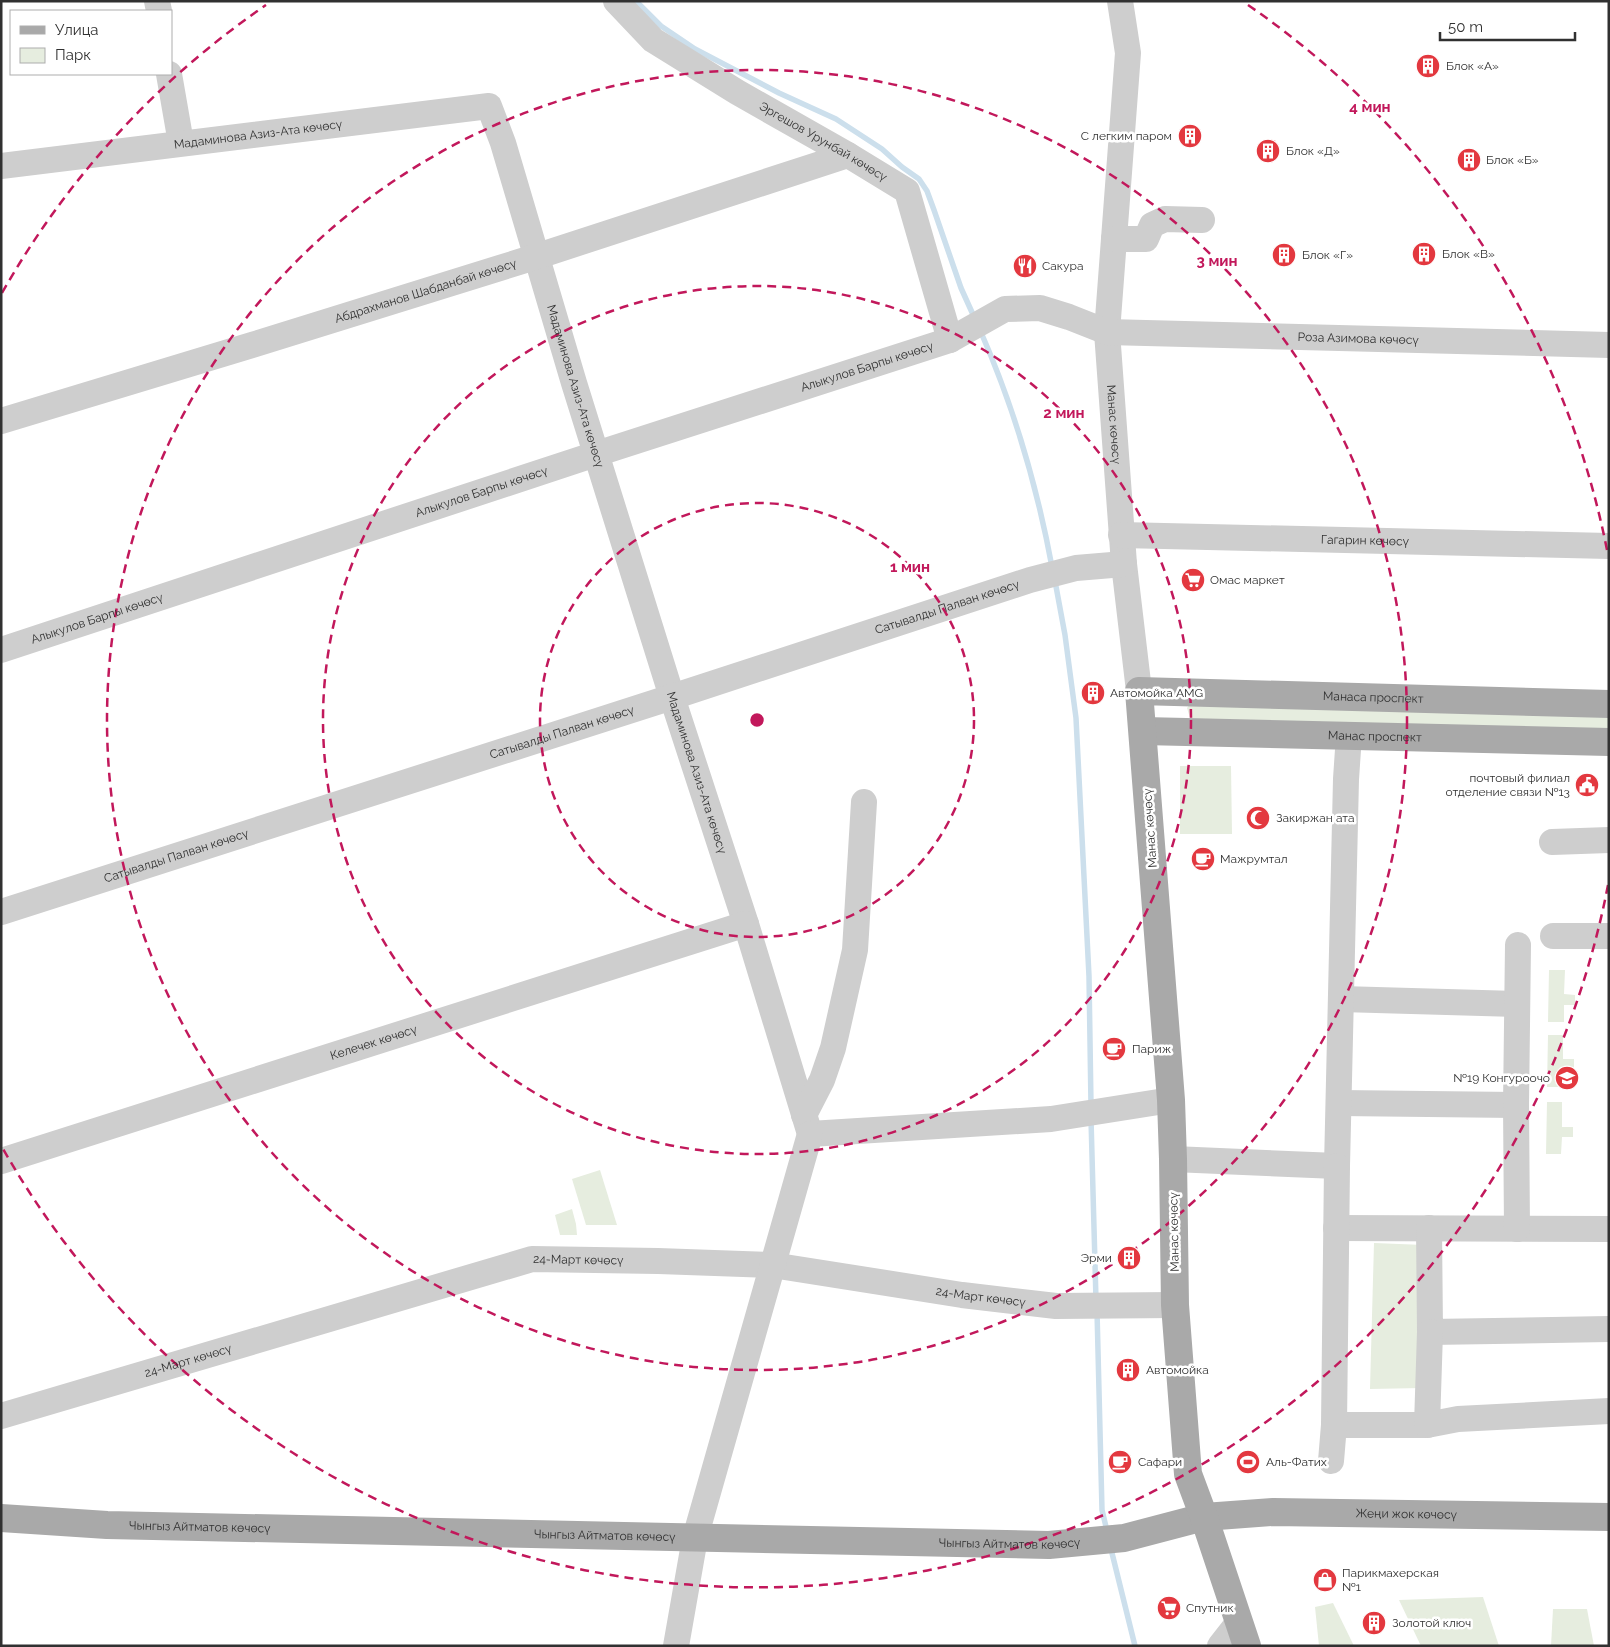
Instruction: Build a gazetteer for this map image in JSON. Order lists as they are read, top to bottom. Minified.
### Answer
{"streets":{"main road":["Манас көчөсү","Манаса проспект","Манас проспект","Жеңи жок көчөсү","Чынгыз Айтматов көчөсү"],"street":["Мадаминова Азиз-Ата көчөсү","Эргешов Урунбай көчөсү","Абдрахманов Шабданбай көчөсү","Роза Азимова көчөсү","Алыкулов Барпы көчөсү","Гагарин көчөсү","Сатывалды Палван көчөсү","Келечек көчөсү","24-Март көчөсү"]},"crossings":[["Мадаминова Азиз-Ата көчөсү","Абдрахманов Шабданбай көчөсү"],["Мадаминова Азиз-Ата көчөсү","Алыкулов Барпы көчөсү"],["Мадаминова Азиз-Ата көчөсү","Сатывалды Палван көчөсү"],["Мадаминова Азиз-Ата көчөсү","Келечек көчөсү"],["Эргешов Урунбай көчөсү","Абдрахманов Шабданбай көчөсү"],["Эргешов Урунбай көчөсү","Алыкулов Барпы көчөсү"],["Роза Азимова көчөсү","Алыкулов Барпы көчөсү"],["Роза Азимова көчөсү","Манас көчөсү"],["Алыкулов Барпы көчөсү","Манас көчөсү"],["Манас көчөсү","Гагарин көчөсү"],["Манас көчөсү","Сатывалды Палван көчөсү"],["Манас көчөсү","Манаса проспект"],["Манас көчөсү","Манас проспект"],["Манас көчөсү","24-Март көчөсү"],["Манас көчөсү","Жеңи жок көчөсү"],["Манас көчөсү","Чынгыз Айтматов көчөсү"],["Жеңи жок көчөсү","Чынгыз Айтматов көчөсү"]],"places":{"building":["Блок «А»","С легким паром","Блок «Д»","Блок «Б»","Блок «В»","Блок «Г»","Автомойка AMG","Эрми","Автомойка","Золотой ключ"],"restaurant":["Сакура"],"supermarket":["Омас маркет","Спутник"],"public building":["почтовый филиал отделение связи №13"],"mosque":["Закиржан ата"],"cafe":["Мажрумтал","Париж","Сафари"],"school or university":["№19 Конгуроочо"],"sports":["Аль-Фатих"],"shop":["Парикмахерская №1"]},"legend":["Улица","Парк"],"scale_bar":"50 m","rings":["4 мин","3 мин","2 мин","1 мин"]}
